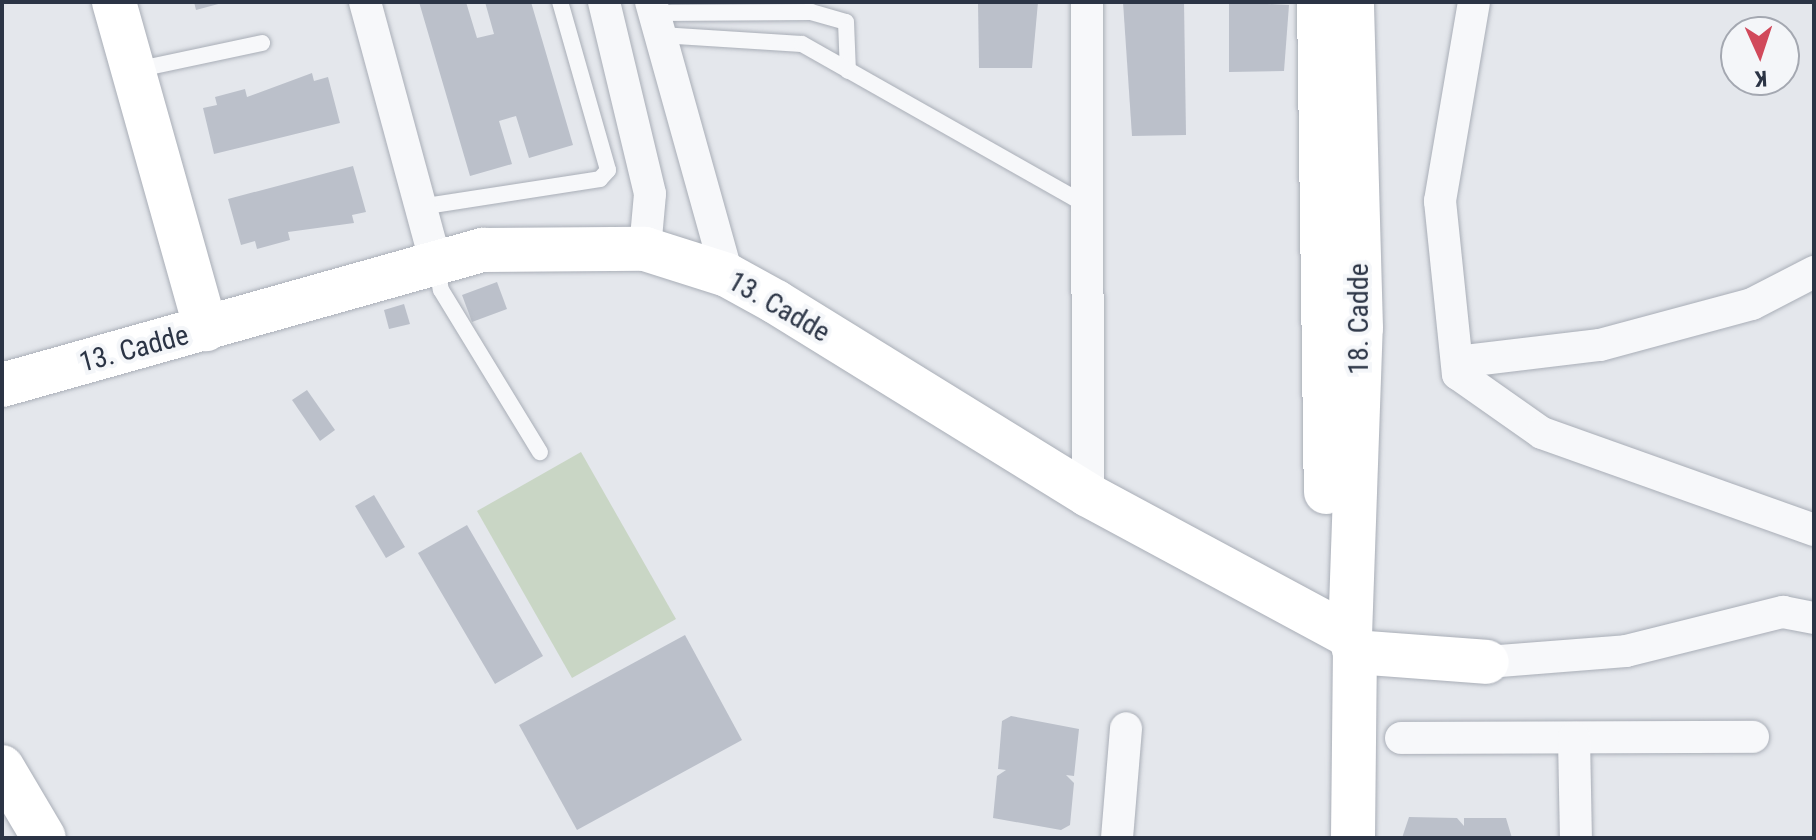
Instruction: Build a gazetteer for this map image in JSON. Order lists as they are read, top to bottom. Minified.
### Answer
{"streets":{"street":["13. Cadde","18. Cadde"]},"crossings":[["13. Cadde","18. Cadde"]],"north":"bottom"}
